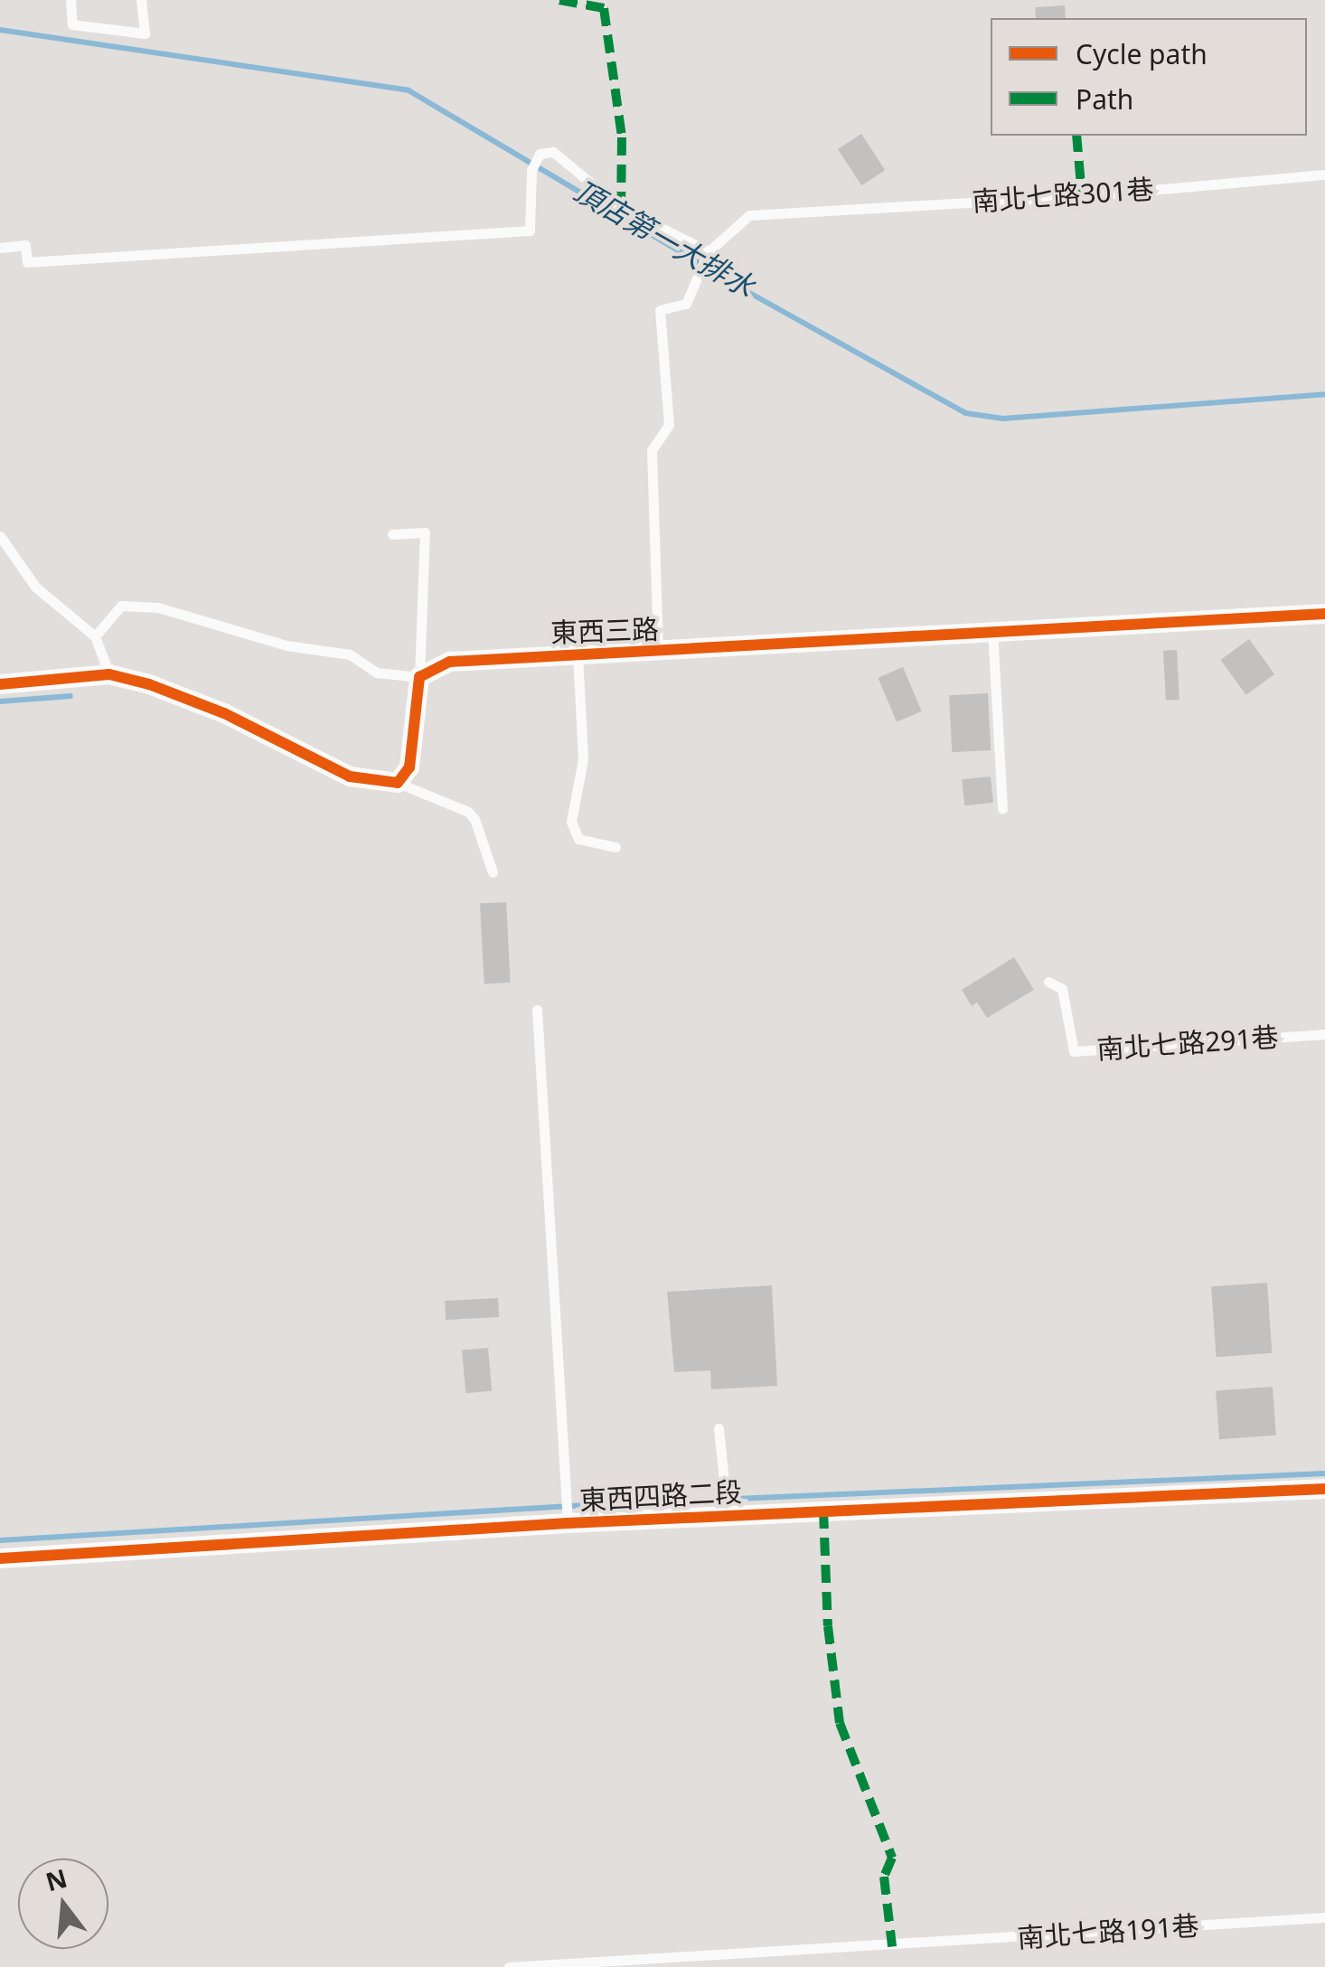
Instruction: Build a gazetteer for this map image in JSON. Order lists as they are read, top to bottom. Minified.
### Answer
{"streets":{"street":["東西三路","東西四路二段"],"lane":["南北七路301巷","南北七路291巷","南北七路191巷"]},"water":["頂店第一大排水"],"legend":["Cycle path","Path"],"north":"top"}
